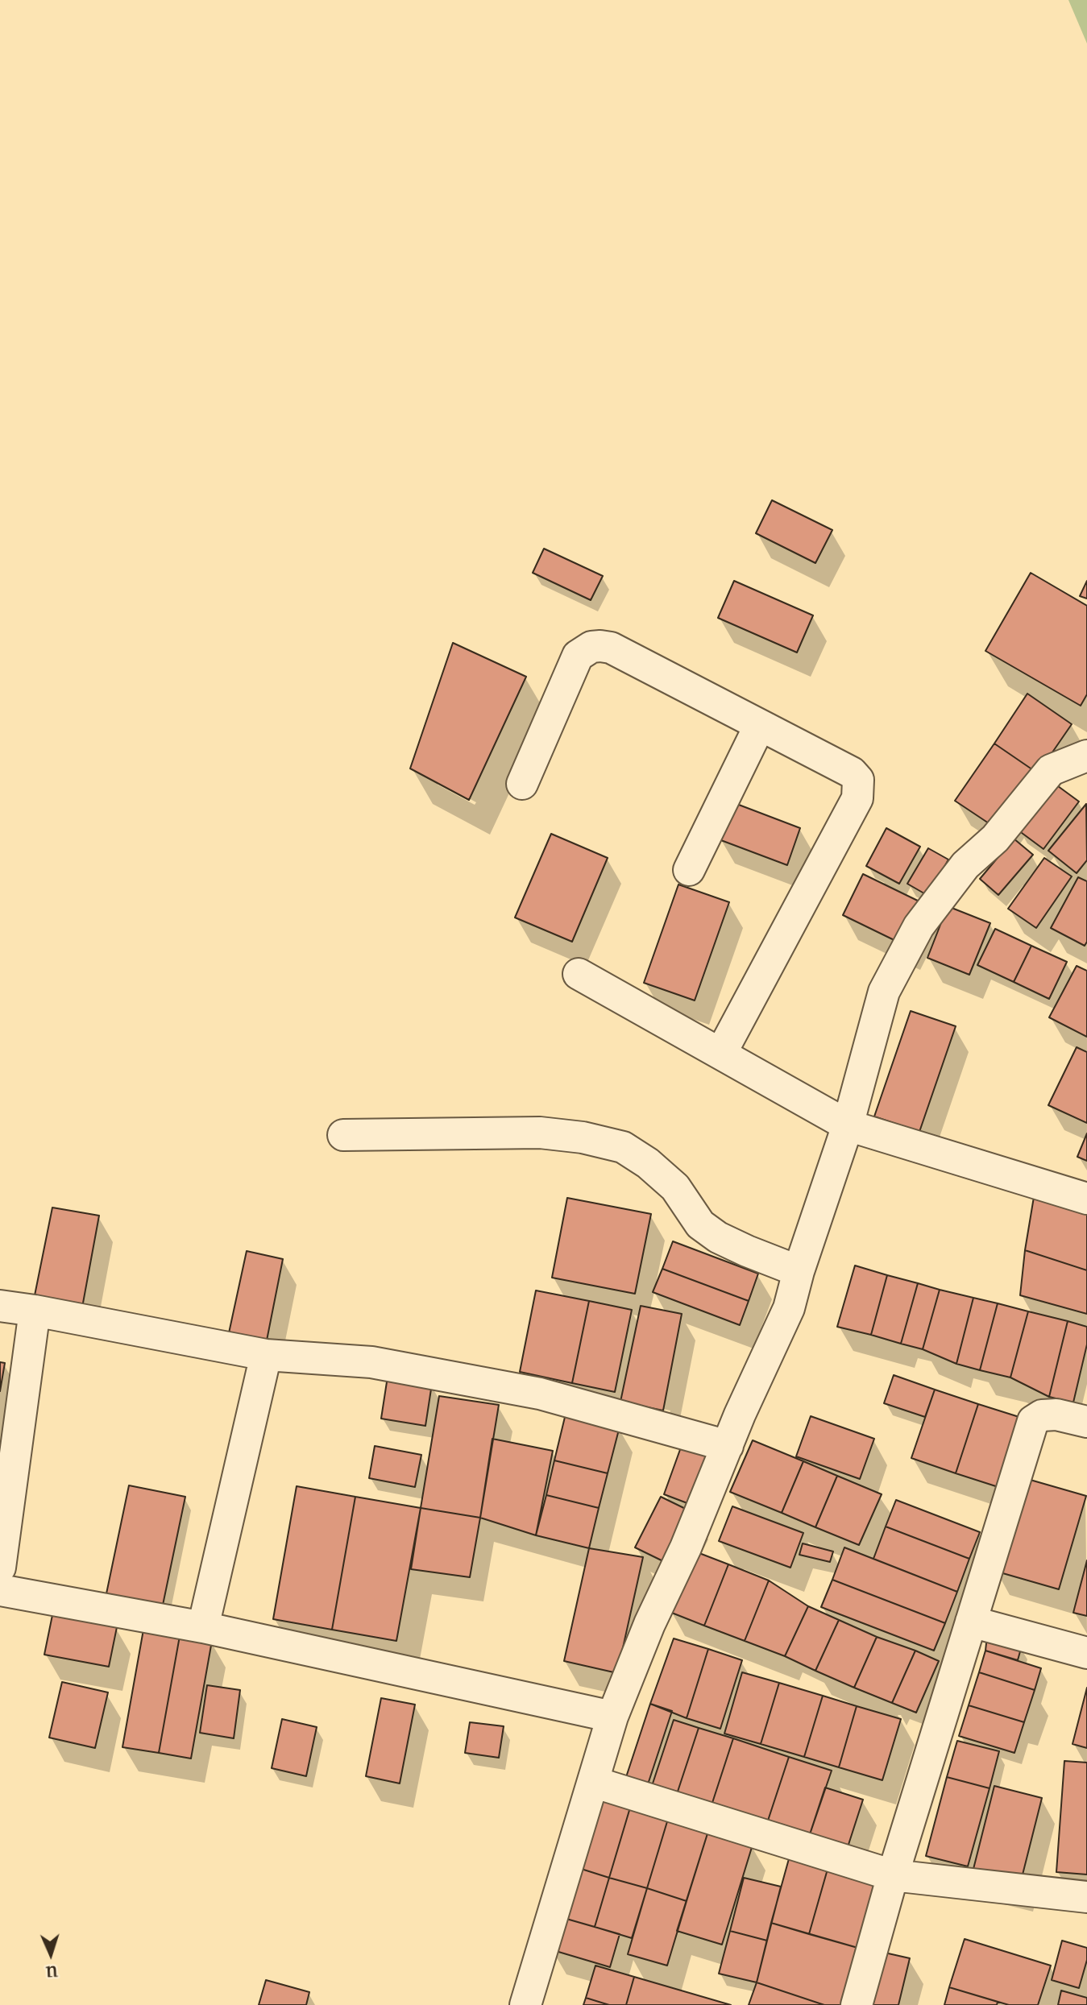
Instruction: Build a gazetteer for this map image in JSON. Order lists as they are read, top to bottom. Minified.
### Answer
{"north":"bottom"}
